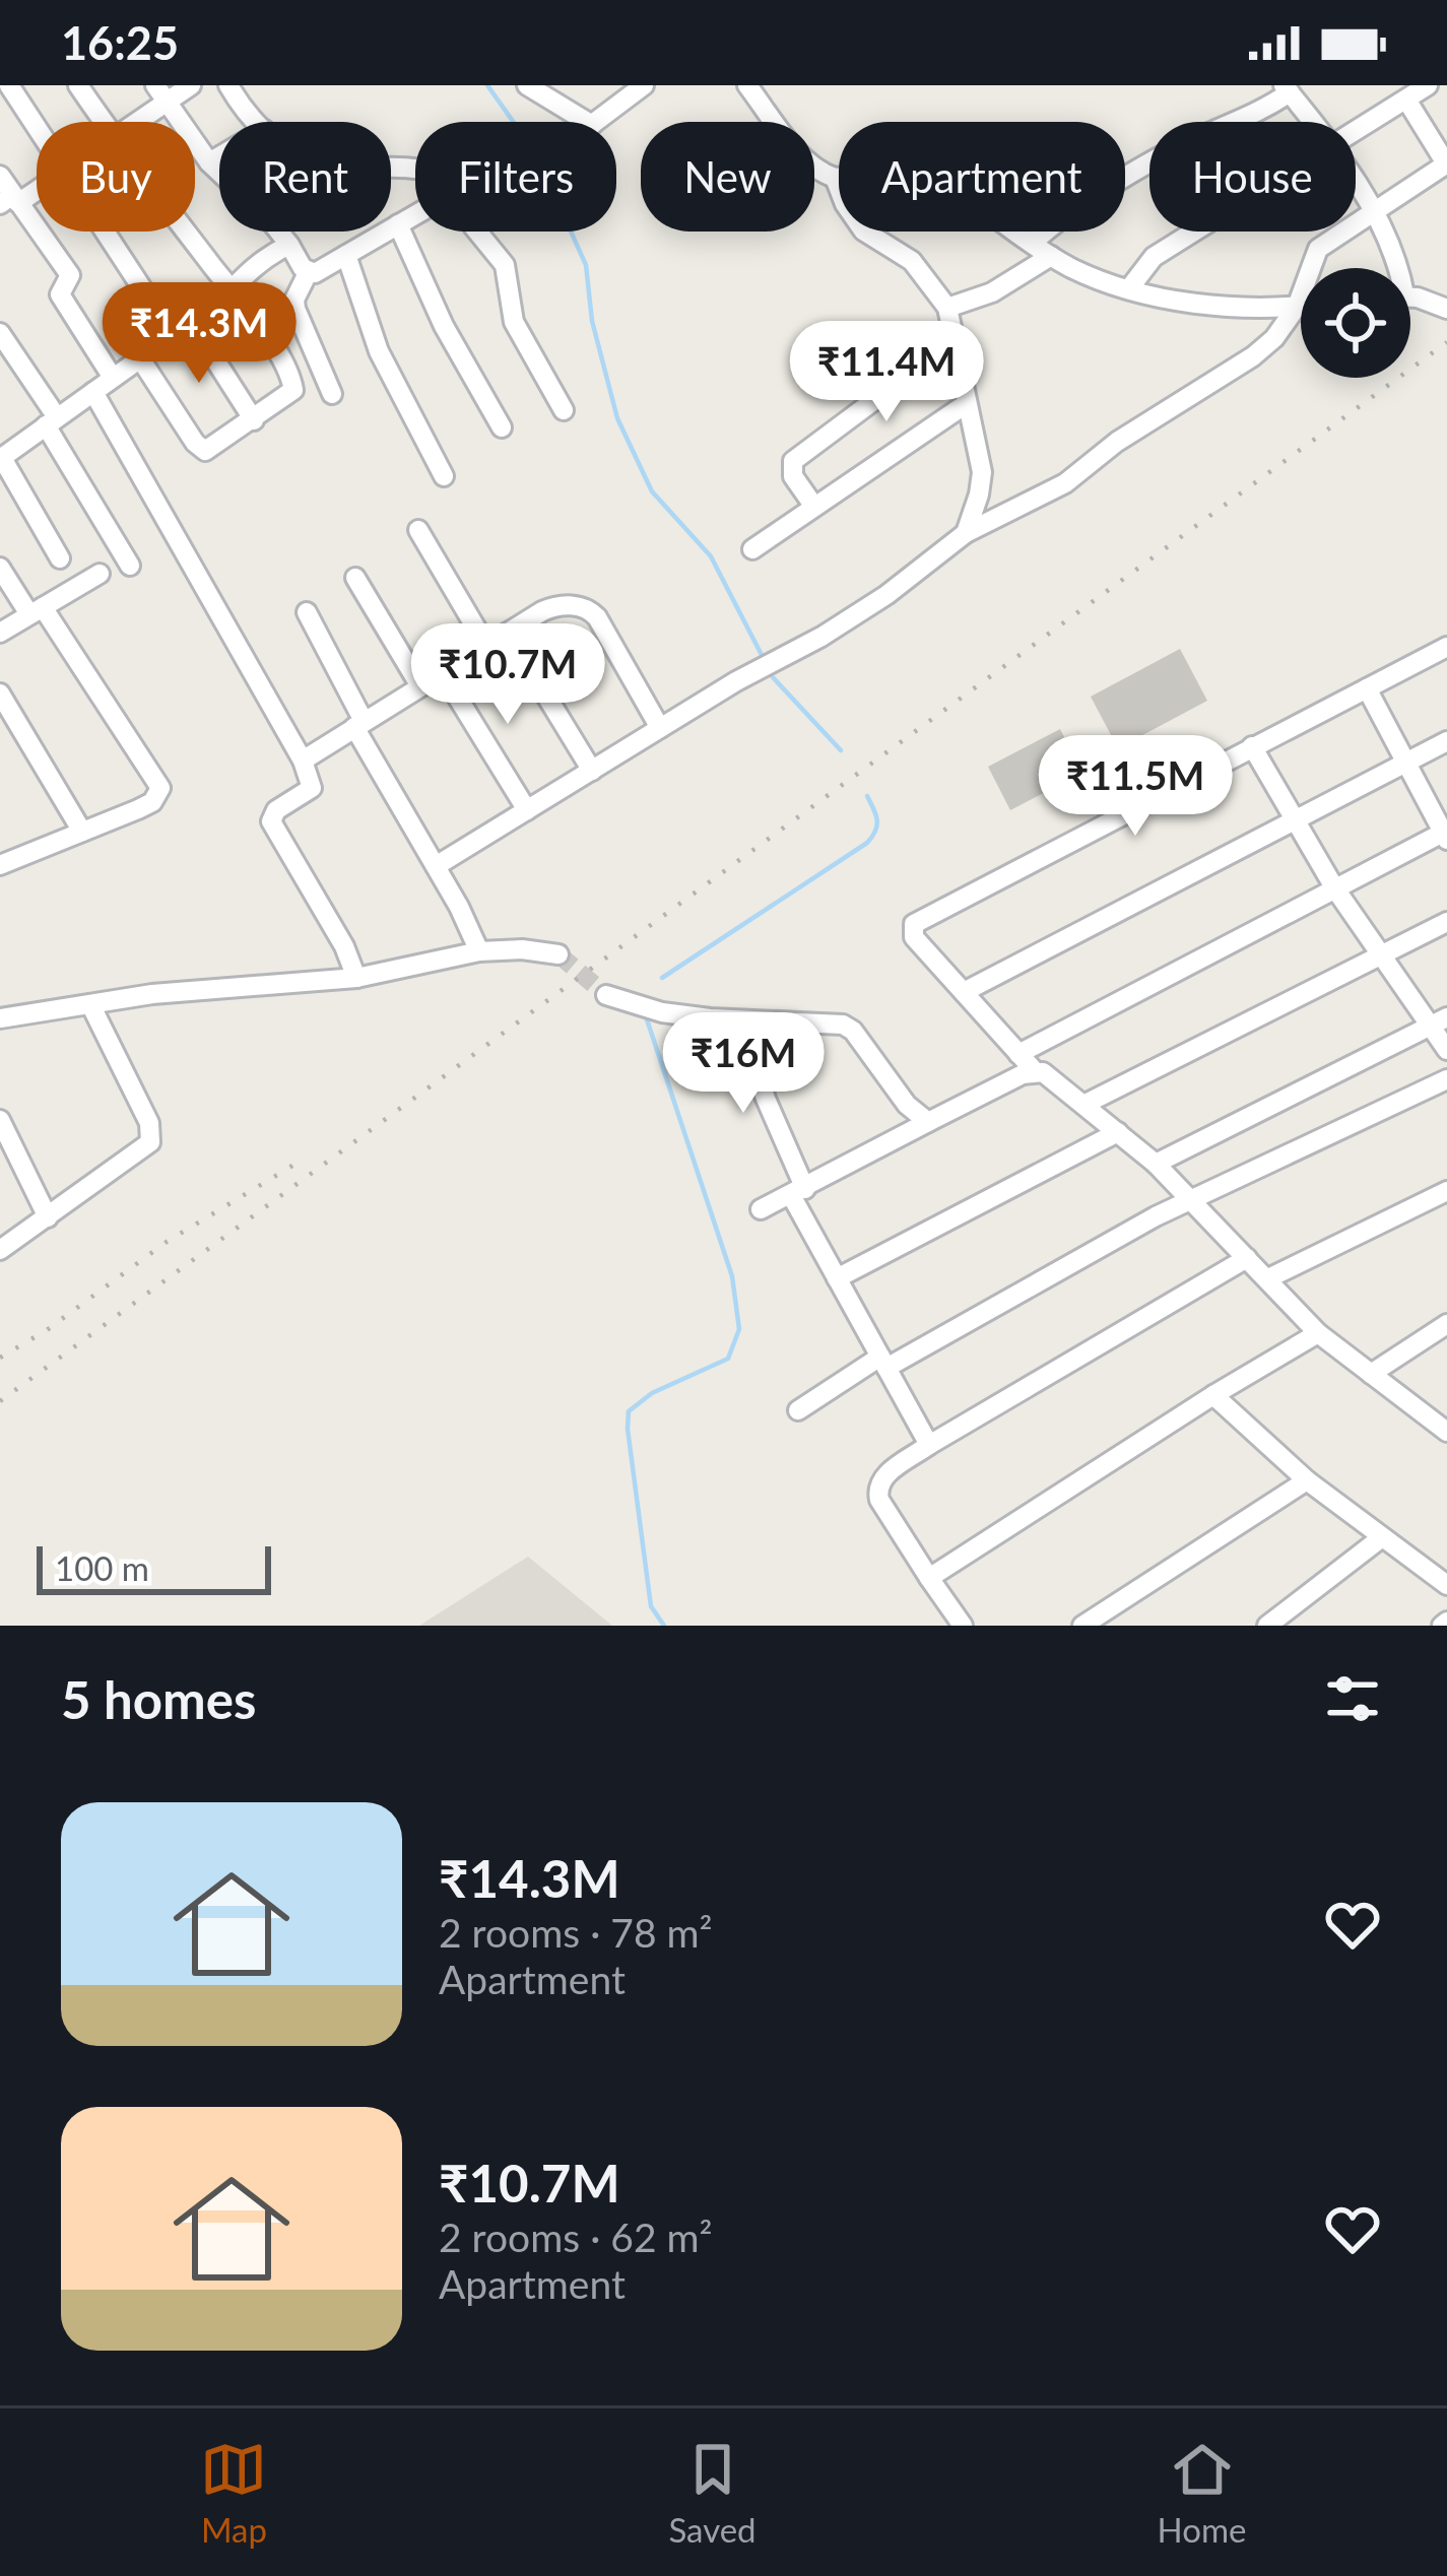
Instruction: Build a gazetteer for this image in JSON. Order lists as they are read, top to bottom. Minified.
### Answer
{"scale_bar":"100 m","page":{"status":"16:25","chip":["Buy","Rent","Filters","New","Apartment","House"],"price":["₹14.3M","₹11.4M","₹10.7M","₹11.5M","₹16M"],"scale":"100 m","heading":"5 homes","list":[{"name":"₹14.3M","note":"2 rooms · 78 m² · Apartment"},{"name":"₹10.7M","note":"2 rooms · 62 m² · Apartment"}],"tabs":["Map","Saved","Home"]}}
